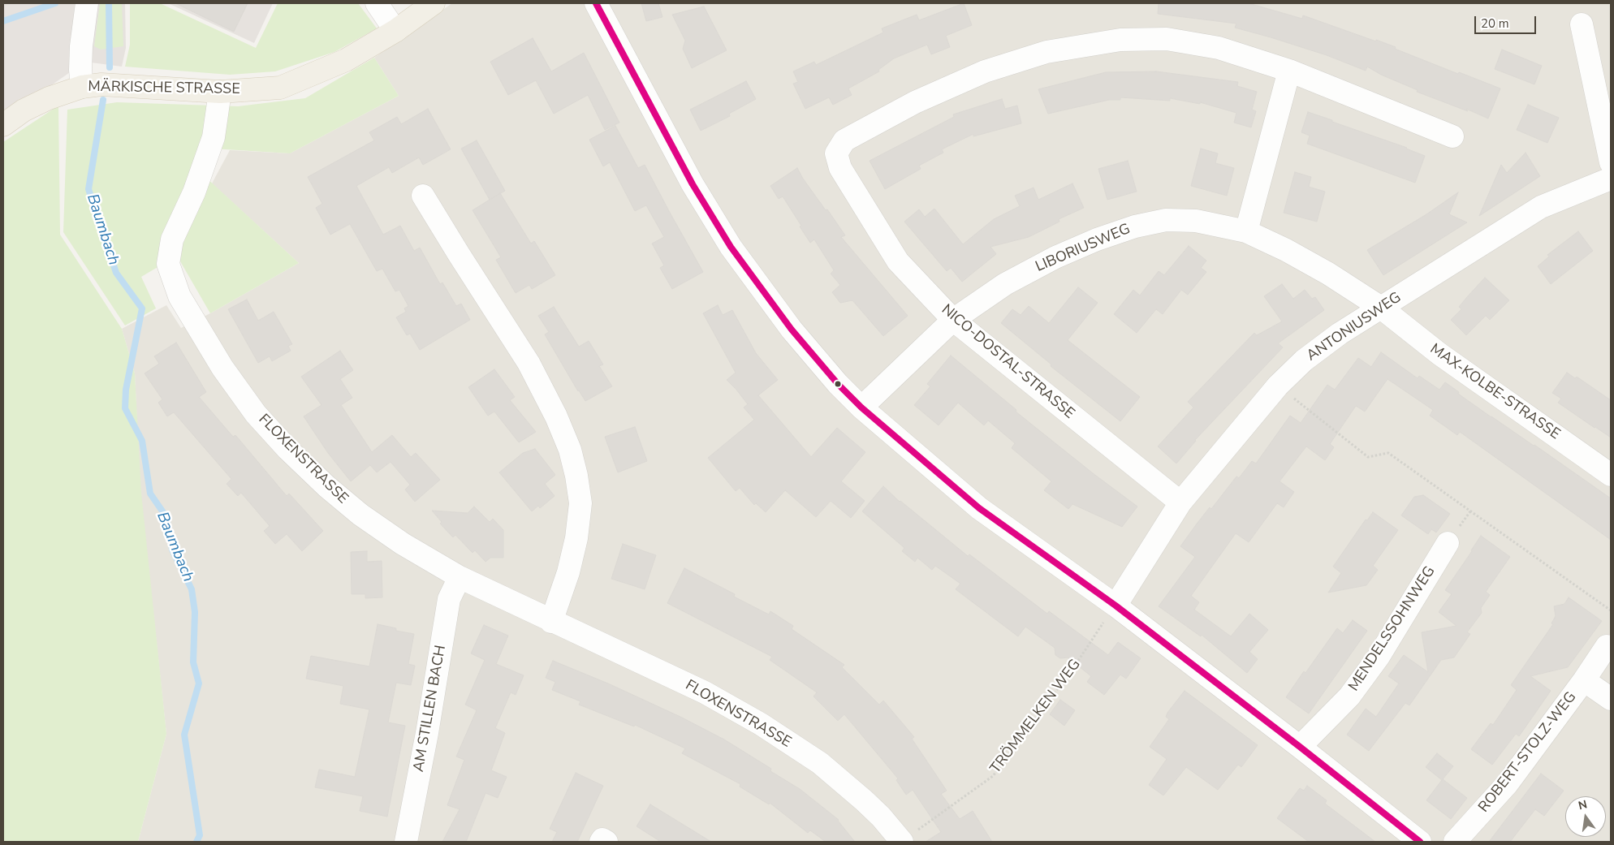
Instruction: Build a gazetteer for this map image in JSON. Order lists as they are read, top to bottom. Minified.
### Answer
{"streets":{"main road":["MÄRKISCHE STRASSE"],"street":["LIBORIUSWEG","ANTONIUSWEG","NICO-DOSTAL-STRASSE","MAX-KOLBE-STRASSE","FLOXENSTRASSE","MENDELSSOHNWEG","AM STILLEN BACH","ROBERT-STOLZ-WEG"],"path":["TRÖMMELKEN WEG"]},"crossings":[["MÄRKISCHE STRASSE","FLOXENSTRASSE"],["LIBORIUSWEG","ANTONIUSWEG"],["LIBORIUSWEG","NICO-DOSTAL-STRASSE"],["LIBORIUSWEG","MAX-KOLBE-STRASSE"],["ANTONIUSWEG","NICO-DOSTAL-STRASSE"],["ANTONIUSWEG","MAX-KOLBE-STRASSE"],["ANTONIUSWEG","TRÖMMELKEN WEG"],["FLOXENSTRASSE","AM STILLEN BACH"],["FLOXENSTRASSE","TRÖMMELKEN WEG"]],"water":["Baumbach"],"scale_bar":"20 m","north":"top"}
